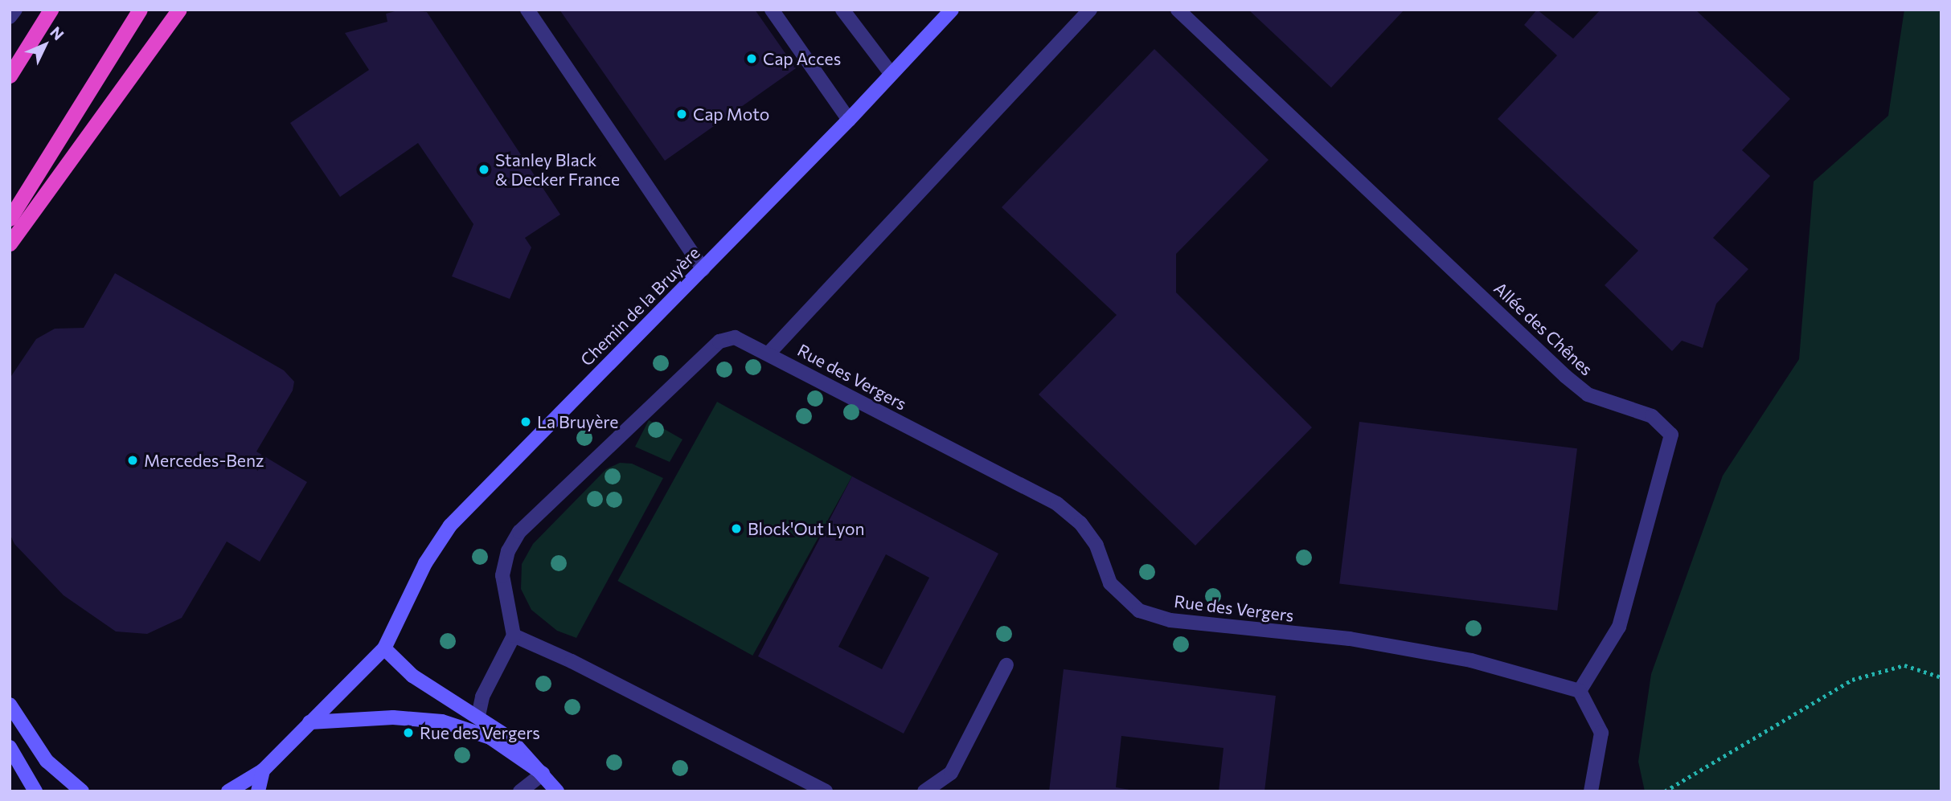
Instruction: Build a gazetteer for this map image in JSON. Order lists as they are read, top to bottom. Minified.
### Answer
{"streets":{"main road":["Chemin de la Bruyère"],"street":["Allée des Chênes","Rue des Vergers"]},"crossings":[["Allée des Chênes","Rue des Vergers"]],"places":["Cap Acces","Cap Moto","Stanley Black & Decker France","La Bruyère","Mercedes-Benz","Block'Out Lyon","Rue des Vergers"],"north":"top right"}
